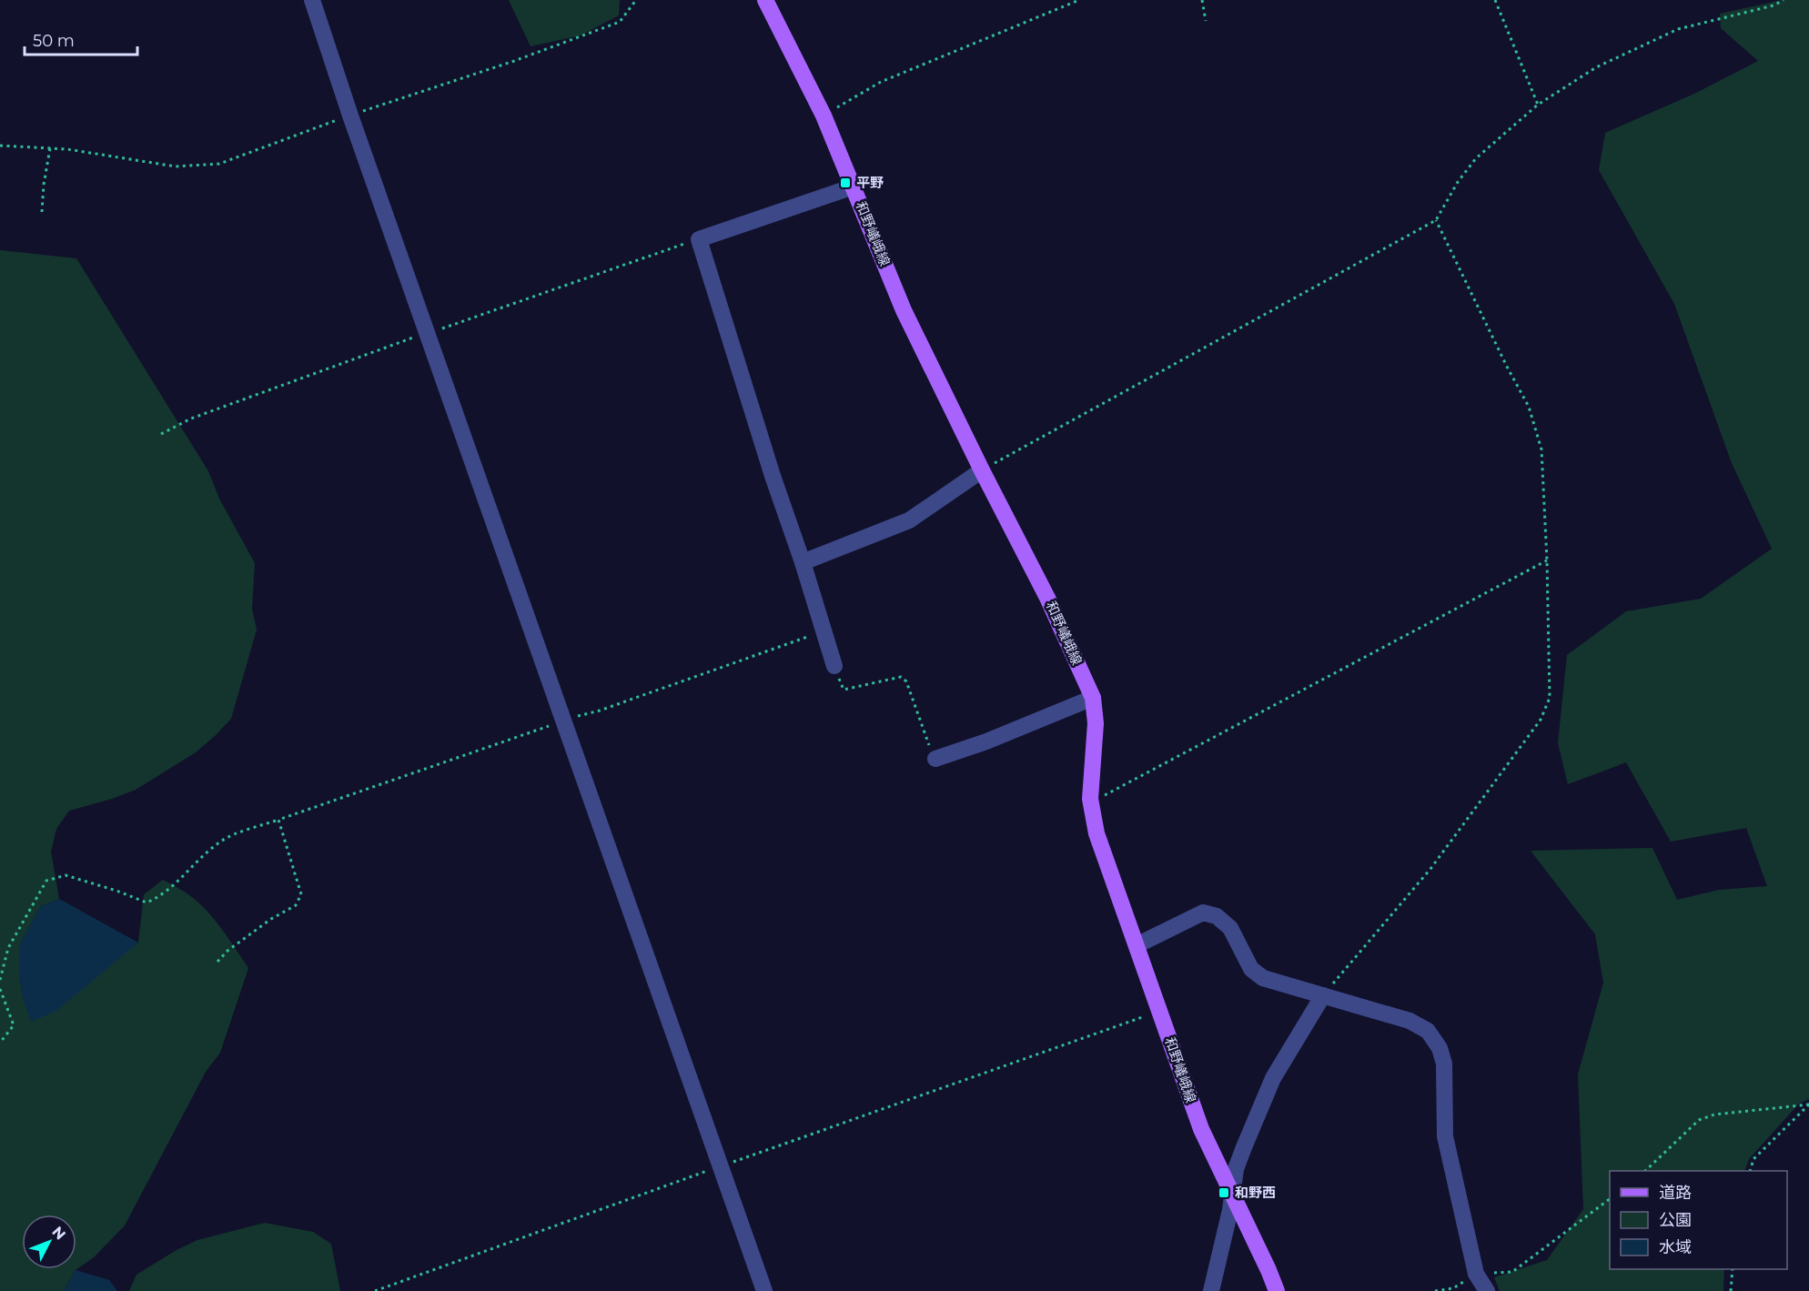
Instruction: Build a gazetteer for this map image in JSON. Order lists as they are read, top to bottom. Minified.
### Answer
{"streets":{"main road":["和野嶬峨線"]},"places":{"transit":["平野","和野西"]},"legend":["道路","公園","水域"],"scale_bar":"50 m","north":"top right"}
